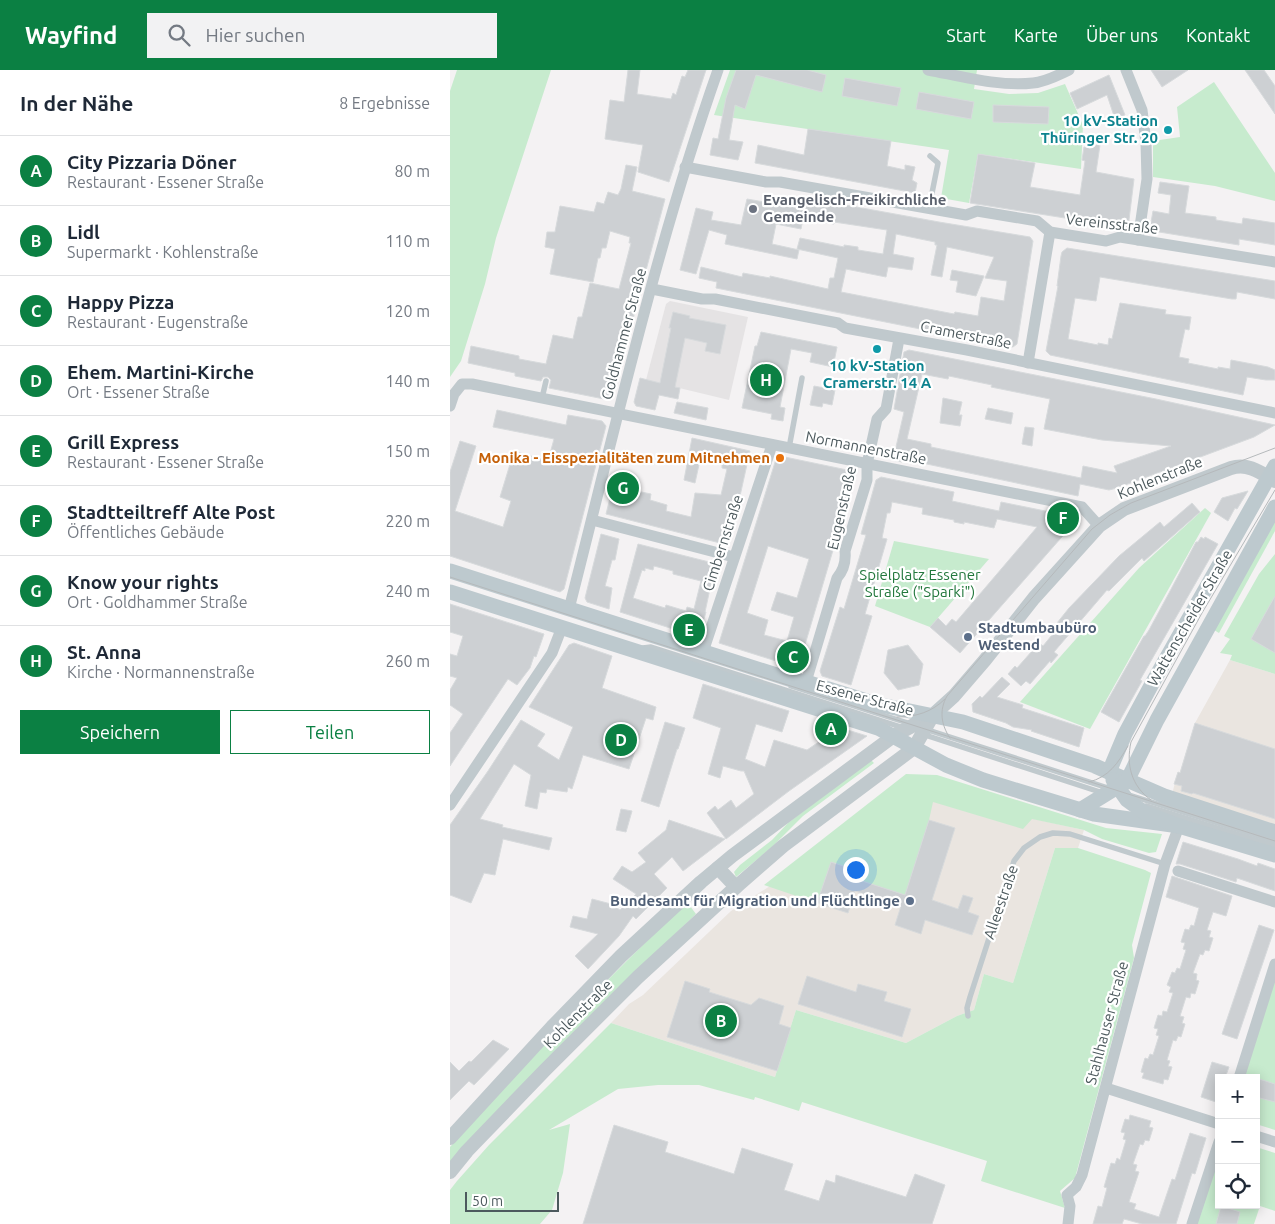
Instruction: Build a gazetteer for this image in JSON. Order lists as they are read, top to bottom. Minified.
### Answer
{"streets":{"main road":["Wattenscheider Straße","Essener Straße"],"street":["Vereinsstraße","Goldhammer Straße","Cramerstraße","Normannenstraße","Kohlenstraße","Eugenstraße","Cimbernstraße","Stahlhauser Straße"],"lane":["Alleestraße"]},"crossings":[["Vereinsstraße","Goldhammer Straße"],["Goldhammer Straße","Cramerstraße"],["Goldhammer Straße","Normannenstraße"],["Goldhammer Straße","Essener Straße"],["Cramerstraße","Eugenstraße"],["Normannenstraße","Kohlenstraße"],["Normannenstraße","Eugenstraße"],["Normannenstraße","Cimbernstraße"],["Kohlenstraße","Wattenscheider Straße"],["Kohlenstraße","Essener Straße"],["Eugenstraße","Essener Straße"],["Cimbernstraße","Essener Straße"],["Alleestraße","Stahlhauser Straße"]],"parks":["Spielplatz Essener Straße (\"Sparki\")"],"places":["10 kV-Station Thüringer Str. 20","Evangelisch-Freikirchliche Gemeinde","10 kV-Station Cramerstr. 14 A","Monika - Eisspezialitäten zum Mitnehmen","Stadtumbaubüro Westend","Bundesamt für Migration und Flüchtlinge"],"scale_bar":"50 m","page":{"header":"Wayfind","search":"Hier suchen","nav":["Start","Karte","Über uns","Kontakt"],"heading":["In der Nähe","8 Ergebnisse"],"list":[{"mark":"A","name":"City Pizzaria Döner","note":"Restaurant · Essener Straße","value":"80 m"},{"mark":"B","name":"Lidl","note":"Supermarkt · Kohlenstraße","value":"110 m"},{"mark":"C","name":"Happy Pizza","note":"Restaurant · Eugenstraße","value":"120 m"},{"mark":"D","name":"Ehem. Martini-Kirche","note":"Ort · Essener Straße","value":"140 m"},{"mark":"E","name":"Grill Express","note":"Restaurant · Essener Straße","value":"150 m"},{"mark":"F","name":"Stadtteiltreff Alte Post","note":"Öffentliches Gebäude","value":"220 m"},{"mark":"G","name":"Know your rights","note":"Ort · Goldhammer Straße","value":"240 m"},{"mark":"H","name":"St. Anna","note":"Kirche · Normannenstraße","value":"260 m"}],"pins":["H","G","F","E","C","A","D","B"],"buttons":["Speichern","Teilen"],"map_buttons":["+","−"],"scale":"50 m"}}
